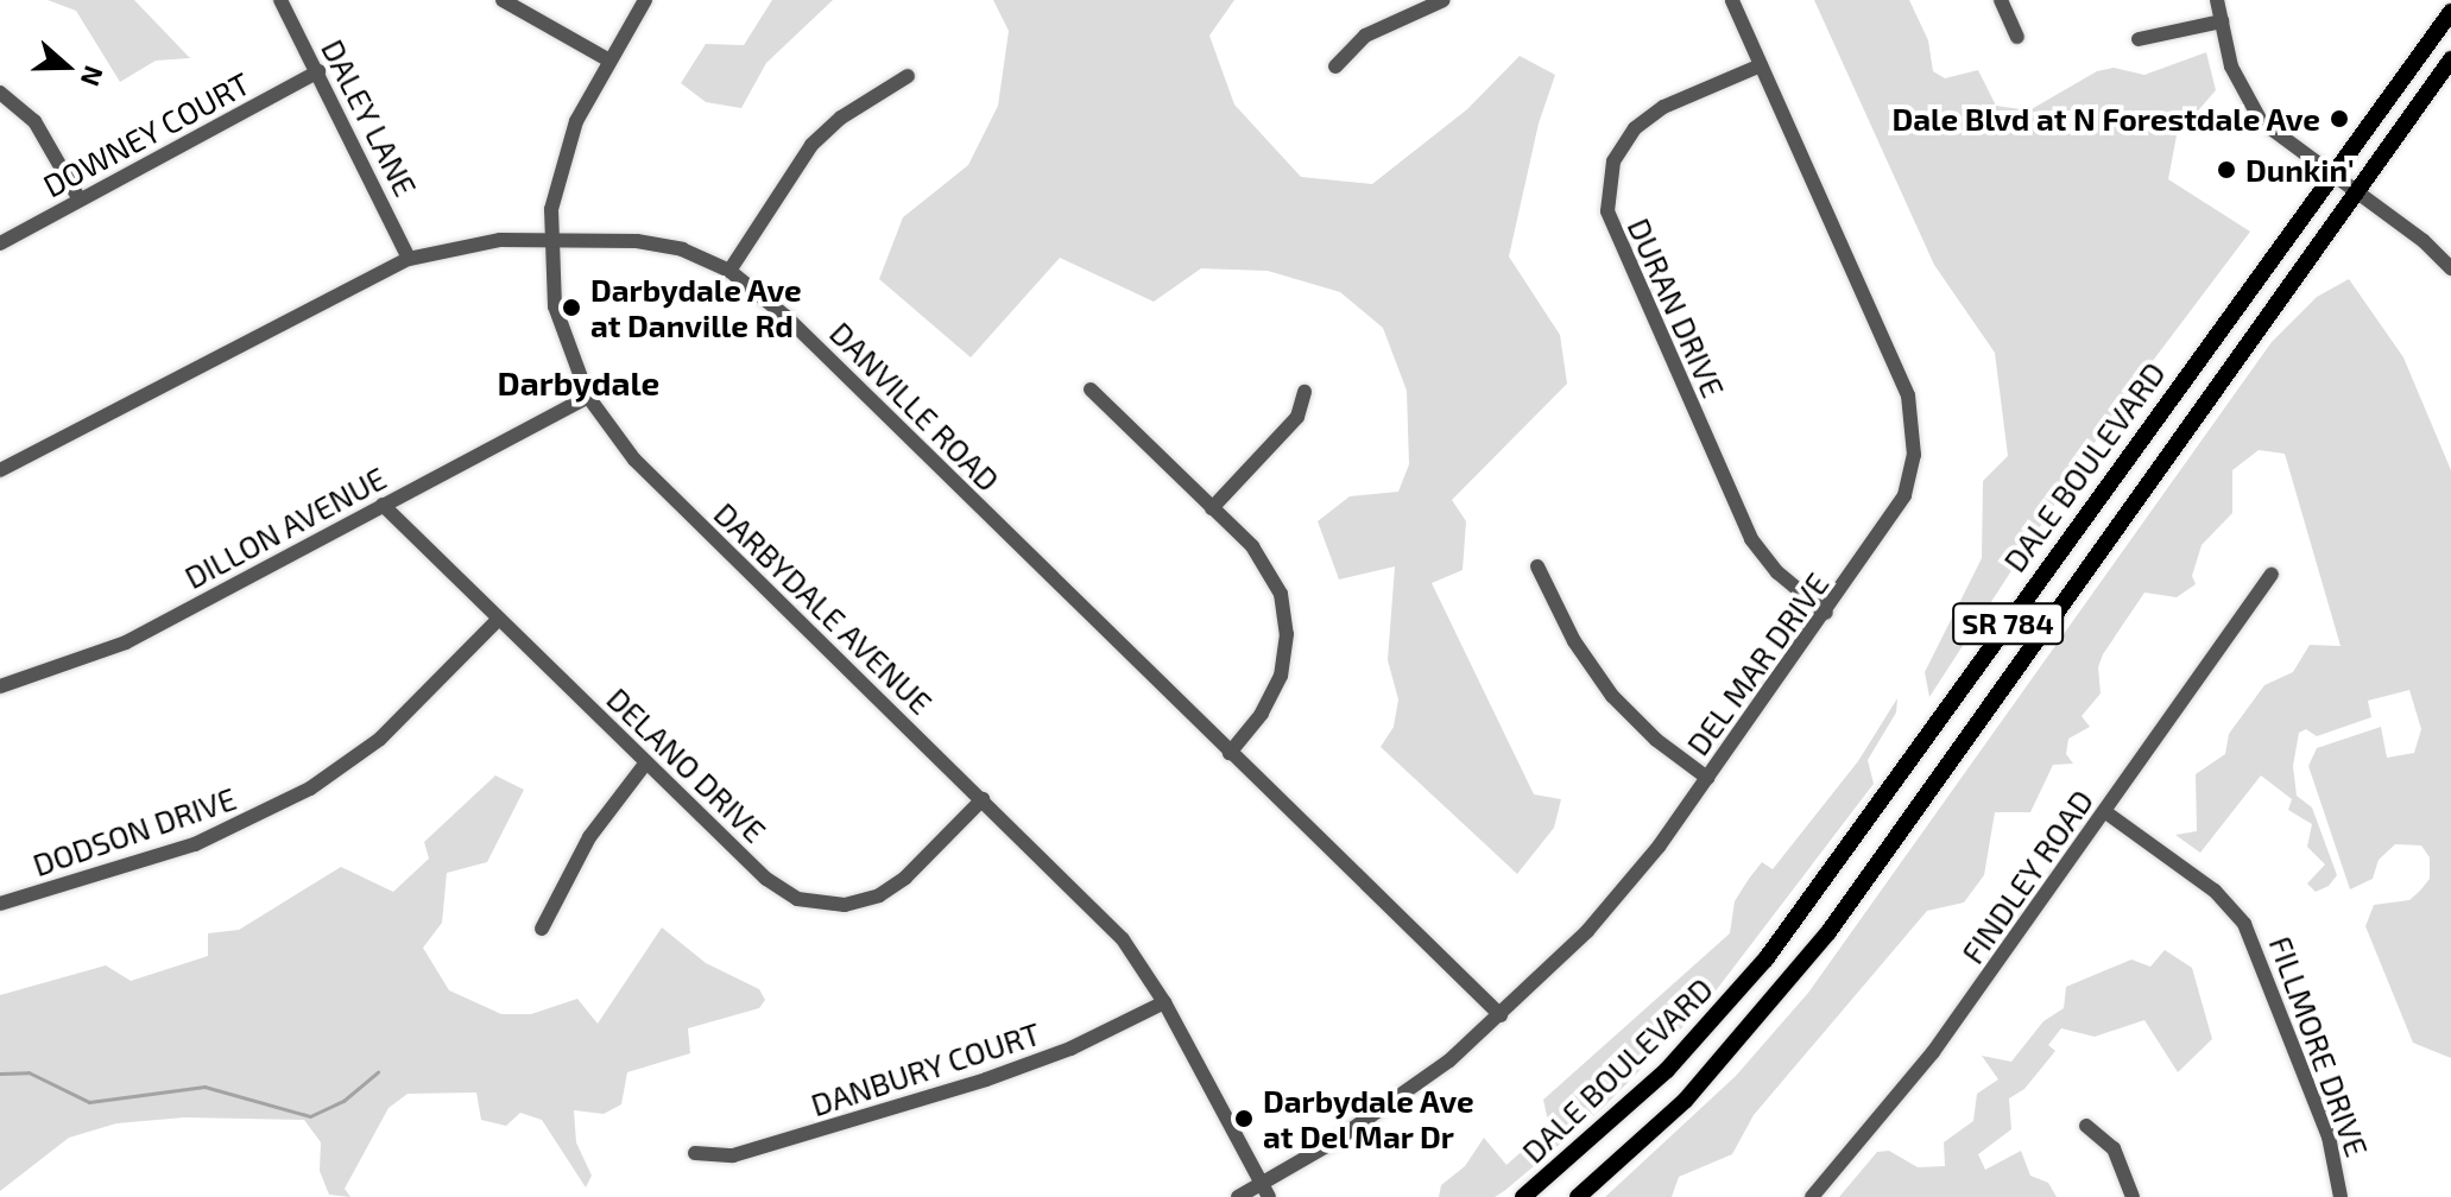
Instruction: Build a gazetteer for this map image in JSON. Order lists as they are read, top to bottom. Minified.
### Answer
{"streets":{"main road":["DALE BOULEVARD","SR 784"],"street":["DALEY LANE","DOWNEY COURT","DURAN DRIVE","DANVILLE ROAD","DILLON AVENUE","DARBYDALE AVENUE","DEL MAR DRIVE","DELANO DRIVE","DODSON DRIVE","FINDLEY ROAD","FILLMORE DRIVE","DANBURY COURT"]},"crossings":[["DALEY LANE","DOWNEY COURT"],["DALEY LANE","DANVILLE ROAD"],["DURAN DRIVE","DEL MAR DRIVE"],["DANVILLE ROAD","DARBYDALE AVENUE"],["DANVILLE ROAD","DEL MAR DRIVE"],["DILLON AVENUE","DARBYDALE AVENUE"],["DILLON AVENUE","DELANO DRIVE"],["DARBYDALE AVENUE","DEL MAR DRIVE"],["DARBYDALE AVENUE","DELANO DRIVE"],["DARBYDALE AVENUE","DANBURY COURT"],["DELANO DRIVE","DODSON DRIVE"],["FINDLEY ROAD","FILLMORE DRIVE"]],"districts":["Darbydale"],"places":["Dale Blvd at N Forestdale Ave","Dunkin'","Darbydale Ave at Danville Rd","Darbydale Ave at Del Mar Dr"],"north":"right"}
